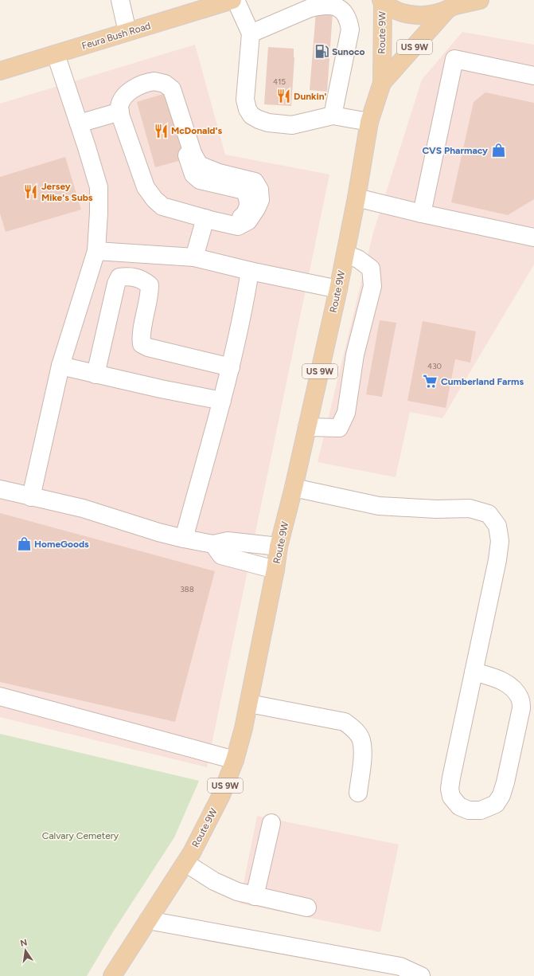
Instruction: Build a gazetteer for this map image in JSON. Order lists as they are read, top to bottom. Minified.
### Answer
{"streets":{"main road":["Route 9W","Feura Bush Road","US 9W"]},"parks":["Calvary Cemetery"],"places":{"fuel station":["Sunoco"],"restaurant":["Dunkin'","McDonald's","Jersey Mike's Subs"],"shop":["CVS Pharmacy","HomeGoods"],"supermarket":["Cumberland Farms"]},"house_numbers":["415","430","388"],"north":"top"}
